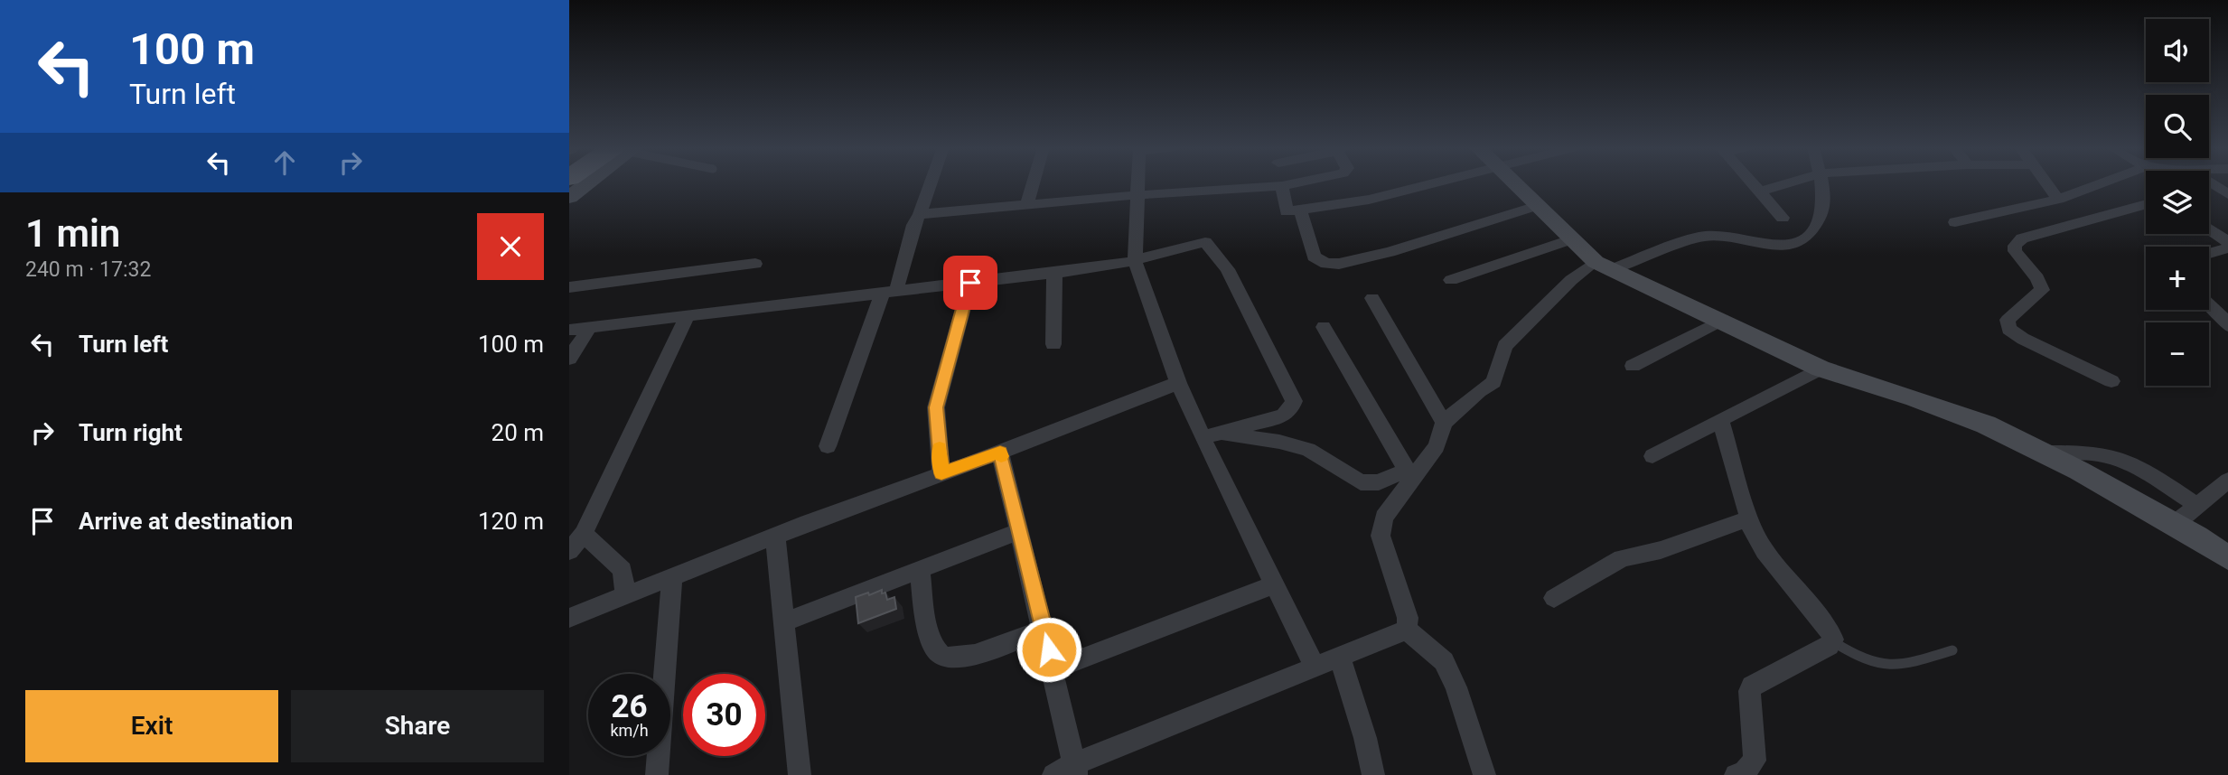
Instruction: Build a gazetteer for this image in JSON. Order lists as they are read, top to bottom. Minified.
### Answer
{"page":{"turn":["100 m","Turn left"],"map_buttons":["+","−"],"heading":["1 min","240 m · 17:32"],"list":[{"name":"Turn left","value":"100 m"},{"name":"Turn right","value":"20 m"},{"name":"Arrive at destination","value":"120 m"}],"speed":"26 km/h","limit":"30","buttons":["Exit","Share"]}}
